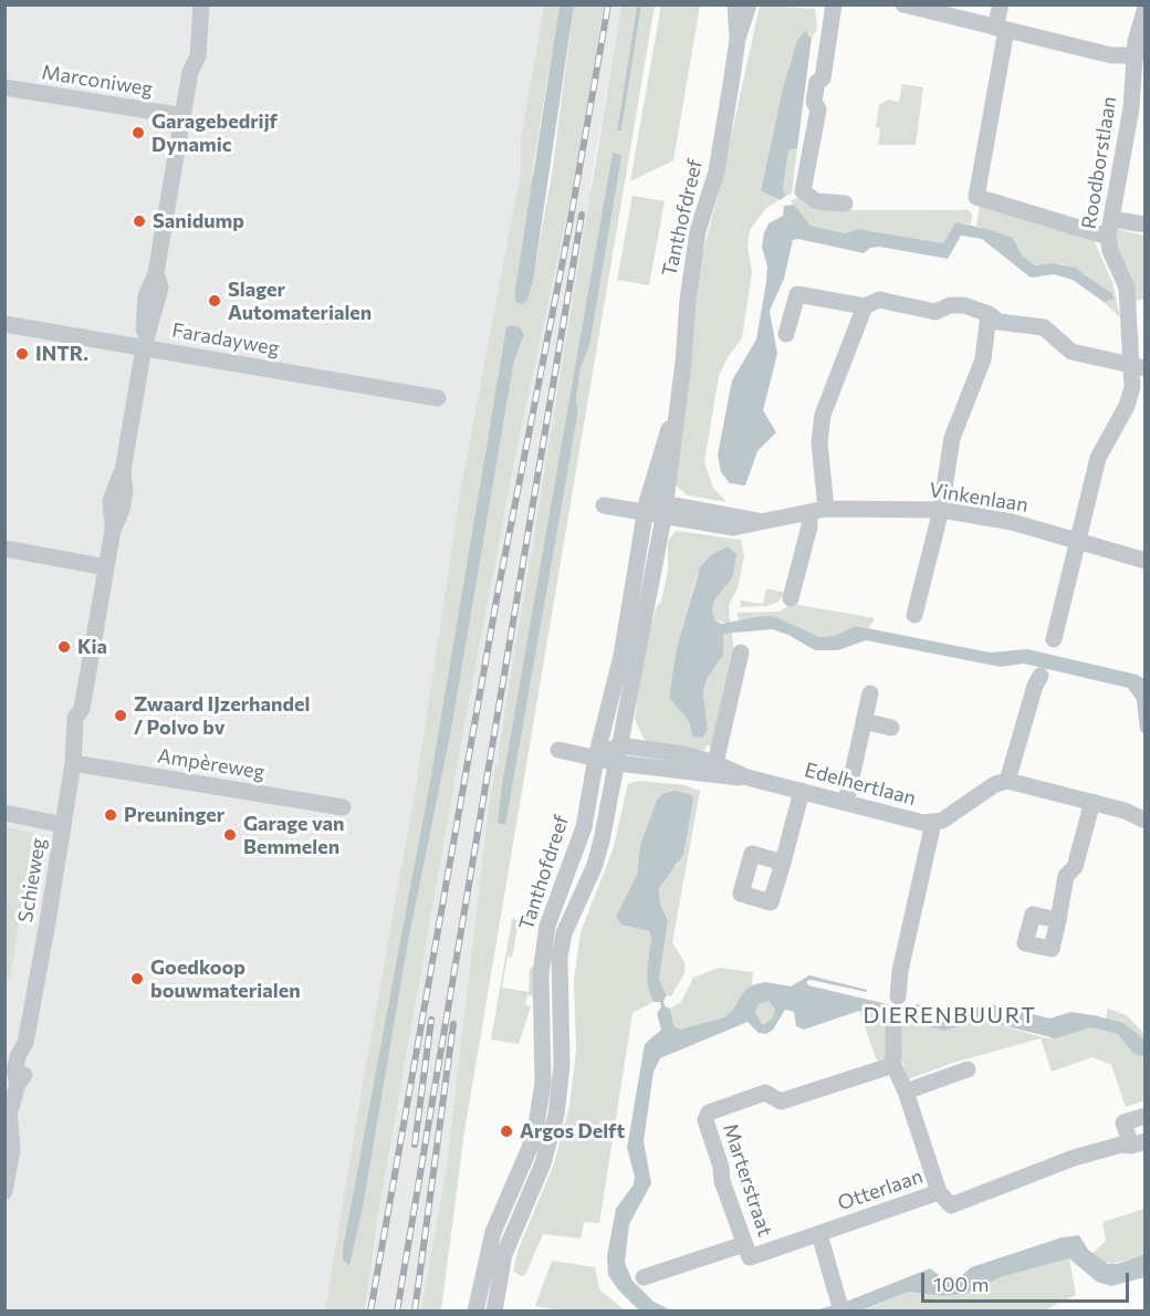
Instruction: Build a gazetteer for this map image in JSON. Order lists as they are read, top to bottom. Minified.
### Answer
{"streets":{"street":["Marconiweg","Roodborstlaan","Tanthofdreef","Faradayweg","Vinkenlaan","Ampèreweg","Edelhertlaan","Schieweg","Marterstraat","Otterlaan"]},"crossings":[["Marconiweg","Schieweg"],["Roodborstlaan","Vinkenlaan"],["Tanthofdreef","Vinkenlaan"],["Tanthofdreef","Edelhertlaan"],["Faradayweg","Schieweg"],["Ampèreweg","Schieweg"],["Marterstraat","Otterlaan"]],"districts":["DIERENBUURT"],"places":["Garagebedrijf Dynamic","Sanidump","Slager Automaterialen","INTR.","Kia","Zwaard IJzerhandel / Polvo bv","Preuninger","Garage van Bemmelen","Goedkoop bouwmaterialen","Argos Delft"],"scale_bar":"100 m"}
